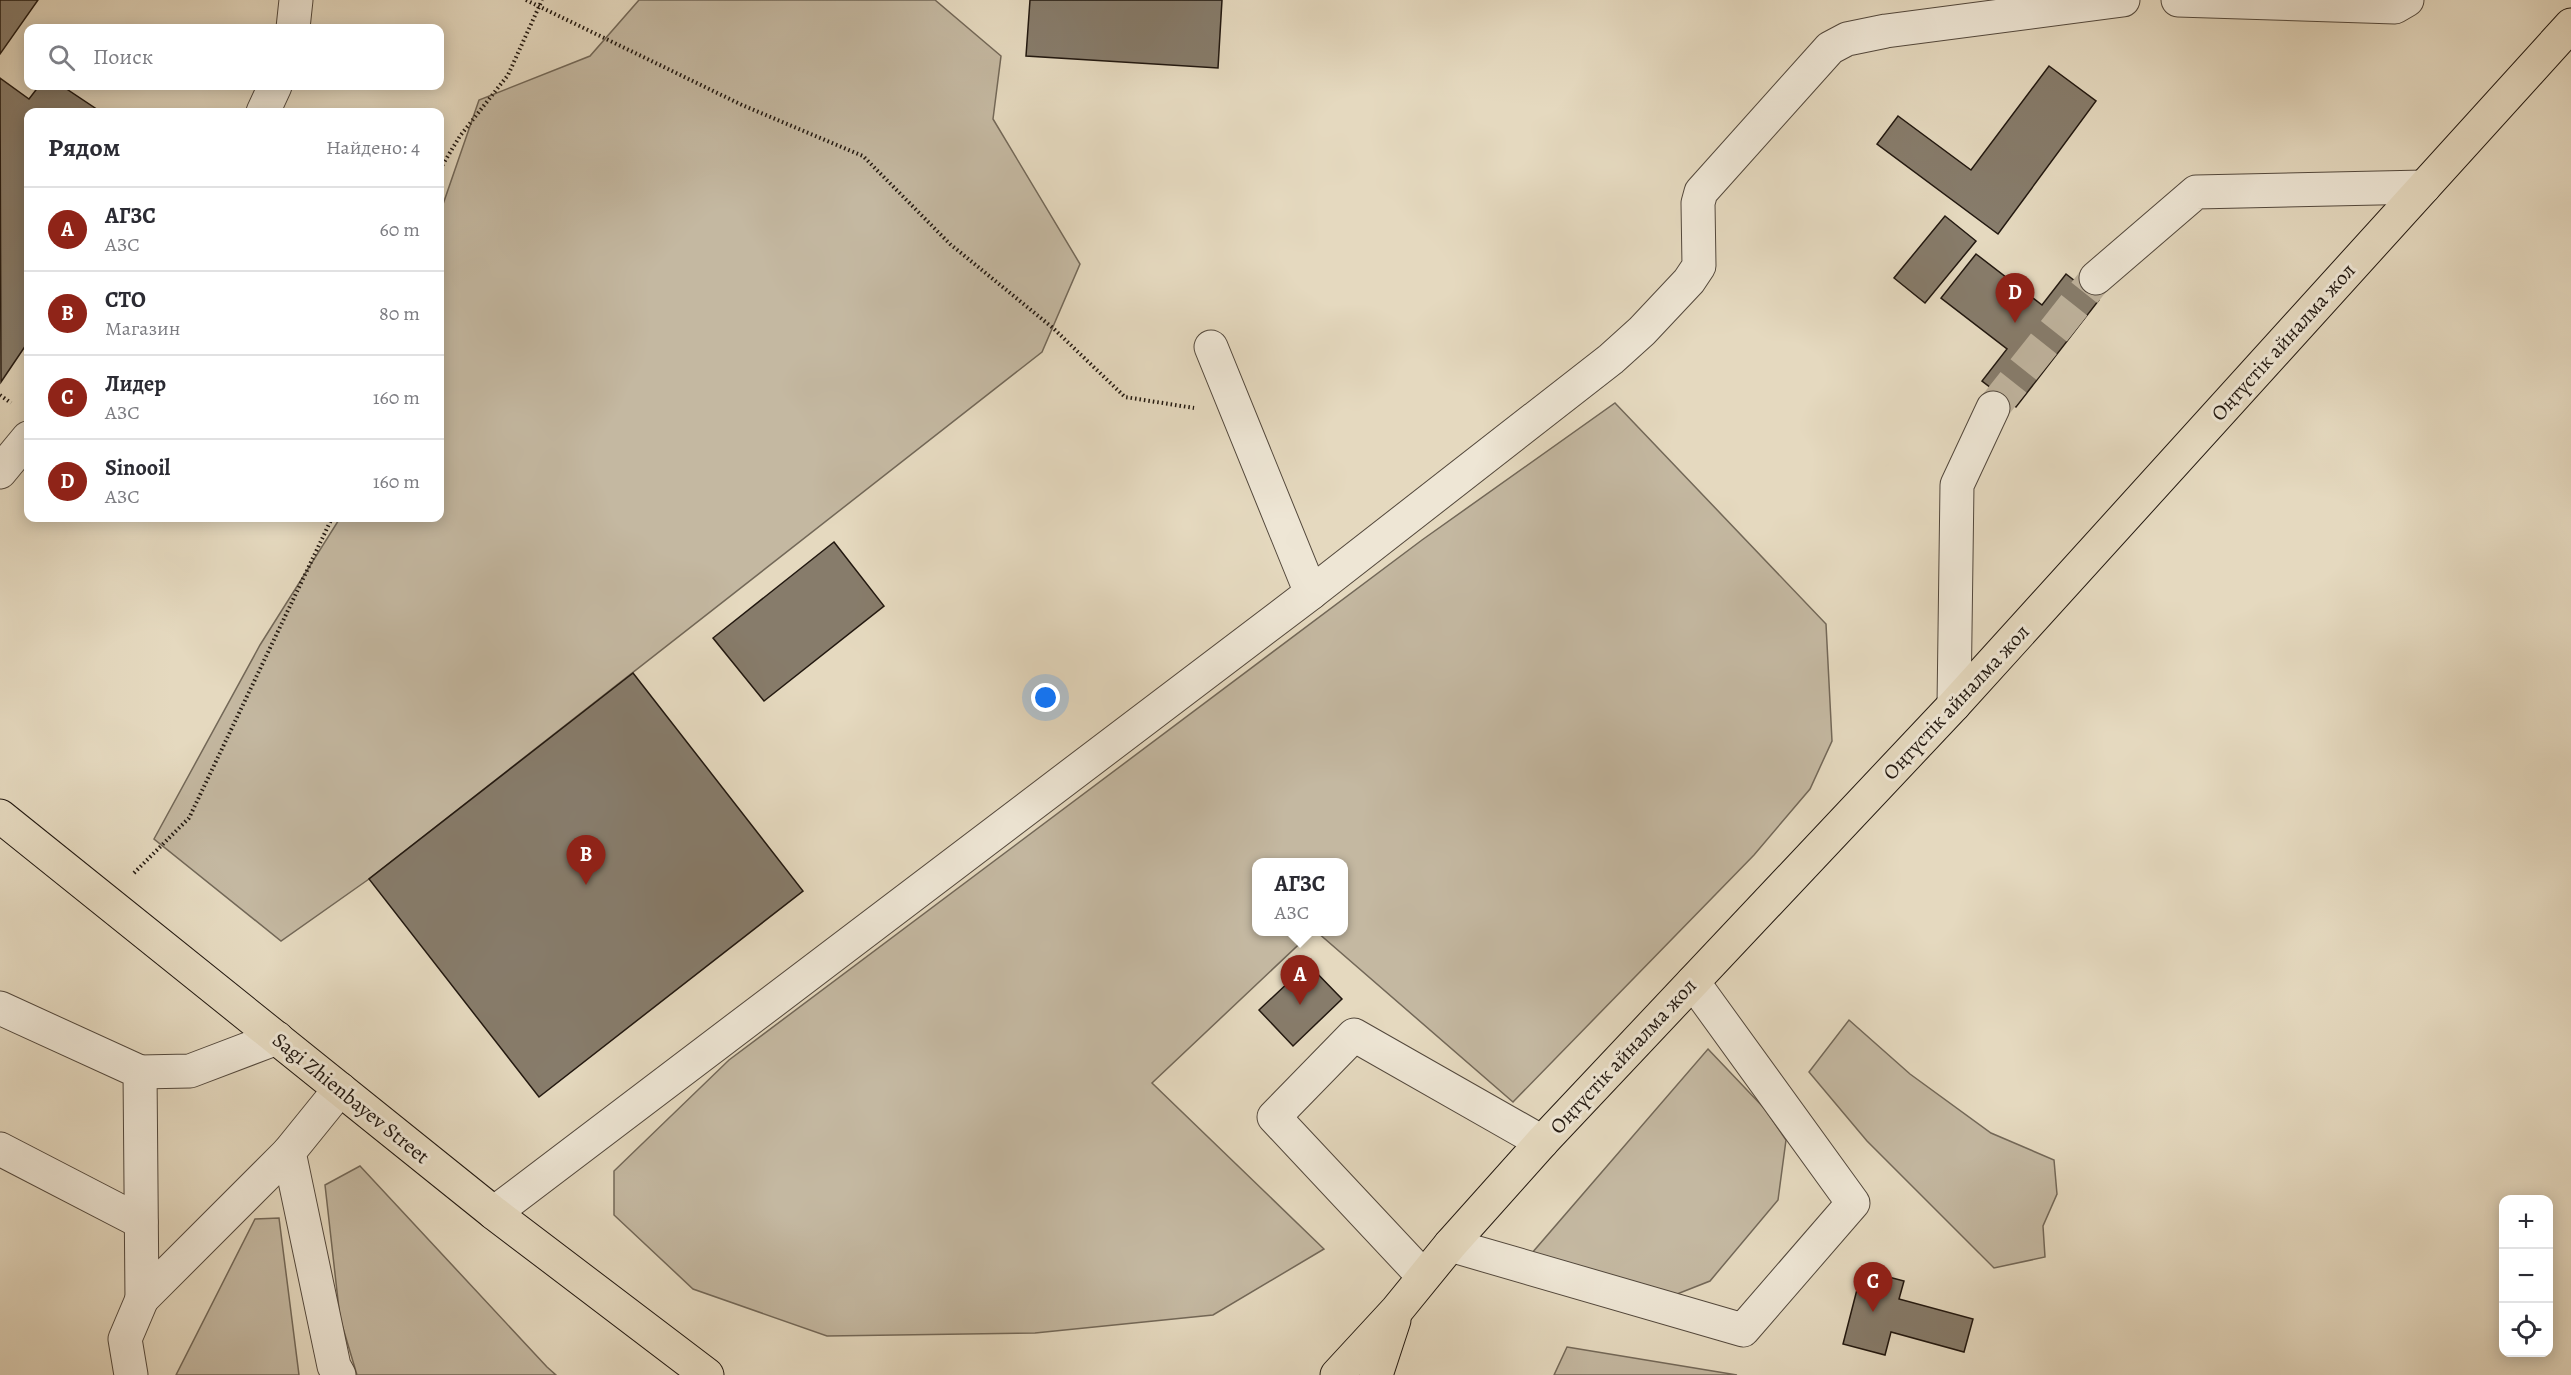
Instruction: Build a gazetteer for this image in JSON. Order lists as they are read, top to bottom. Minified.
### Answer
{"streets":{"main road":["Оңтүстік айналма жол","Sagi Zhienbayev Street"]},"page":{"search":"Поиск","heading":["Рядом","Найдено: 4"],"list":[{"mark":"A","name":"АГЗС","note":"АЗС","value":"60 m"},{"mark":"B","name":"СТО","note":"Магазин","value":"80 m"},{"mark":"C","name":"Лидер","note":"АЗС","value":"160 m"},{"mark":"D","name":"Sinooil","note":"АЗС","value":"160 m"}],"pins":["D","B","A","C"],"popup":["АГЗС","АЗС"],"map_buttons":["+","−"]}}
